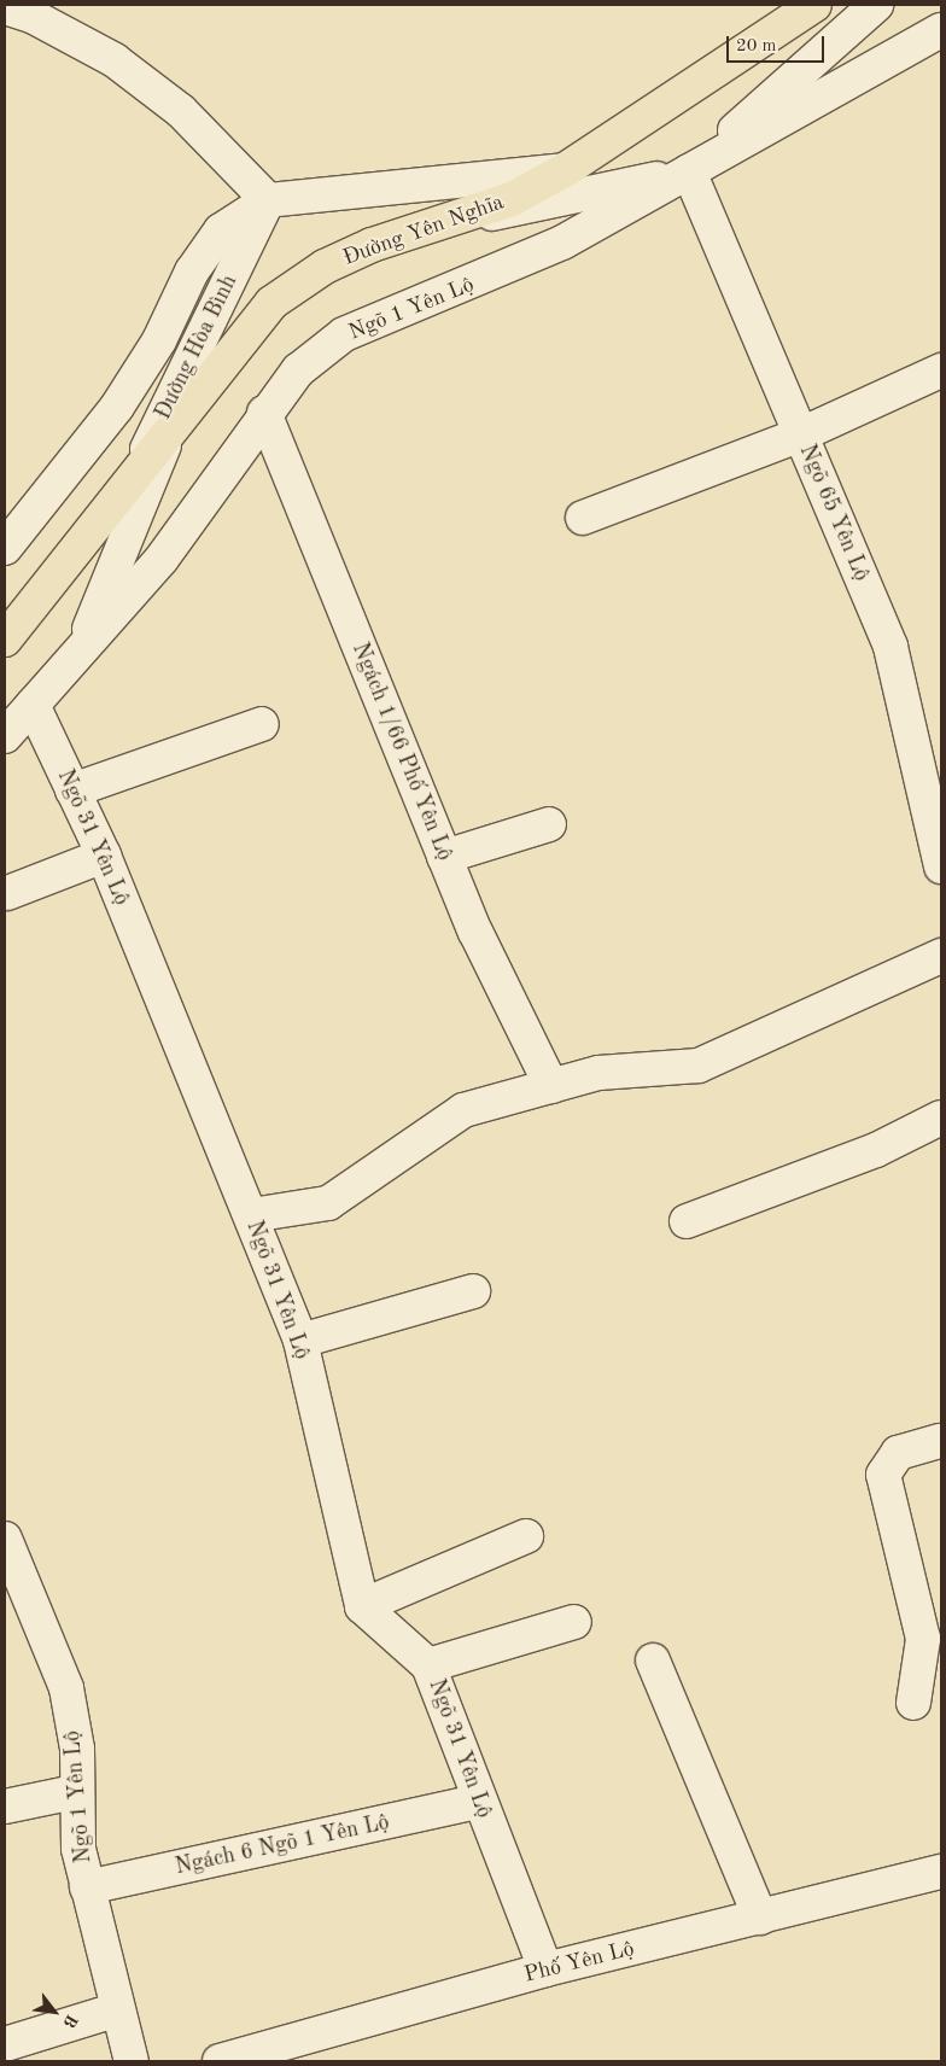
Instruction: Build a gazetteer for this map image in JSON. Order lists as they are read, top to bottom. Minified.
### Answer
{"streets":{"main road":["Đường Yên Nghĩa"],"street":["Ngõ 1 Yên Lộ","Đường Hòa Bình","Ngõ 65 Yên Lộ","Ngách 1/66 Phố Yên Lộ","Ngõ 31 Yên Lộ","Ngách 6 Ngõ 1 Yên Lộ","Phố Yên Lộ"]},"crossings":[["Đường Yên Nghĩa","Đường Hòa Bình"],["Ngõ 1 Yên Lộ","Ngõ 65 Yên Lộ"],["Ngõ 1 Yên Lộ","Ngách 1/66 Phố Yên Lộ"],["Ngõ 1 Yên Lộ","Ngõ 31 Yên Lộ"],["Ngõ 1 Yên Lộ","Ngách 6 Ngõ 1 Yên Lộ"],["Ngõ 31 Yên Lộ","Ngách 6 Ngõ 1 Yên Lộ"],["Ngõ 31 Yên Lộ","Phố Yên Lộ"]],"scale_bar":"20 m","north":"bottom right"}
